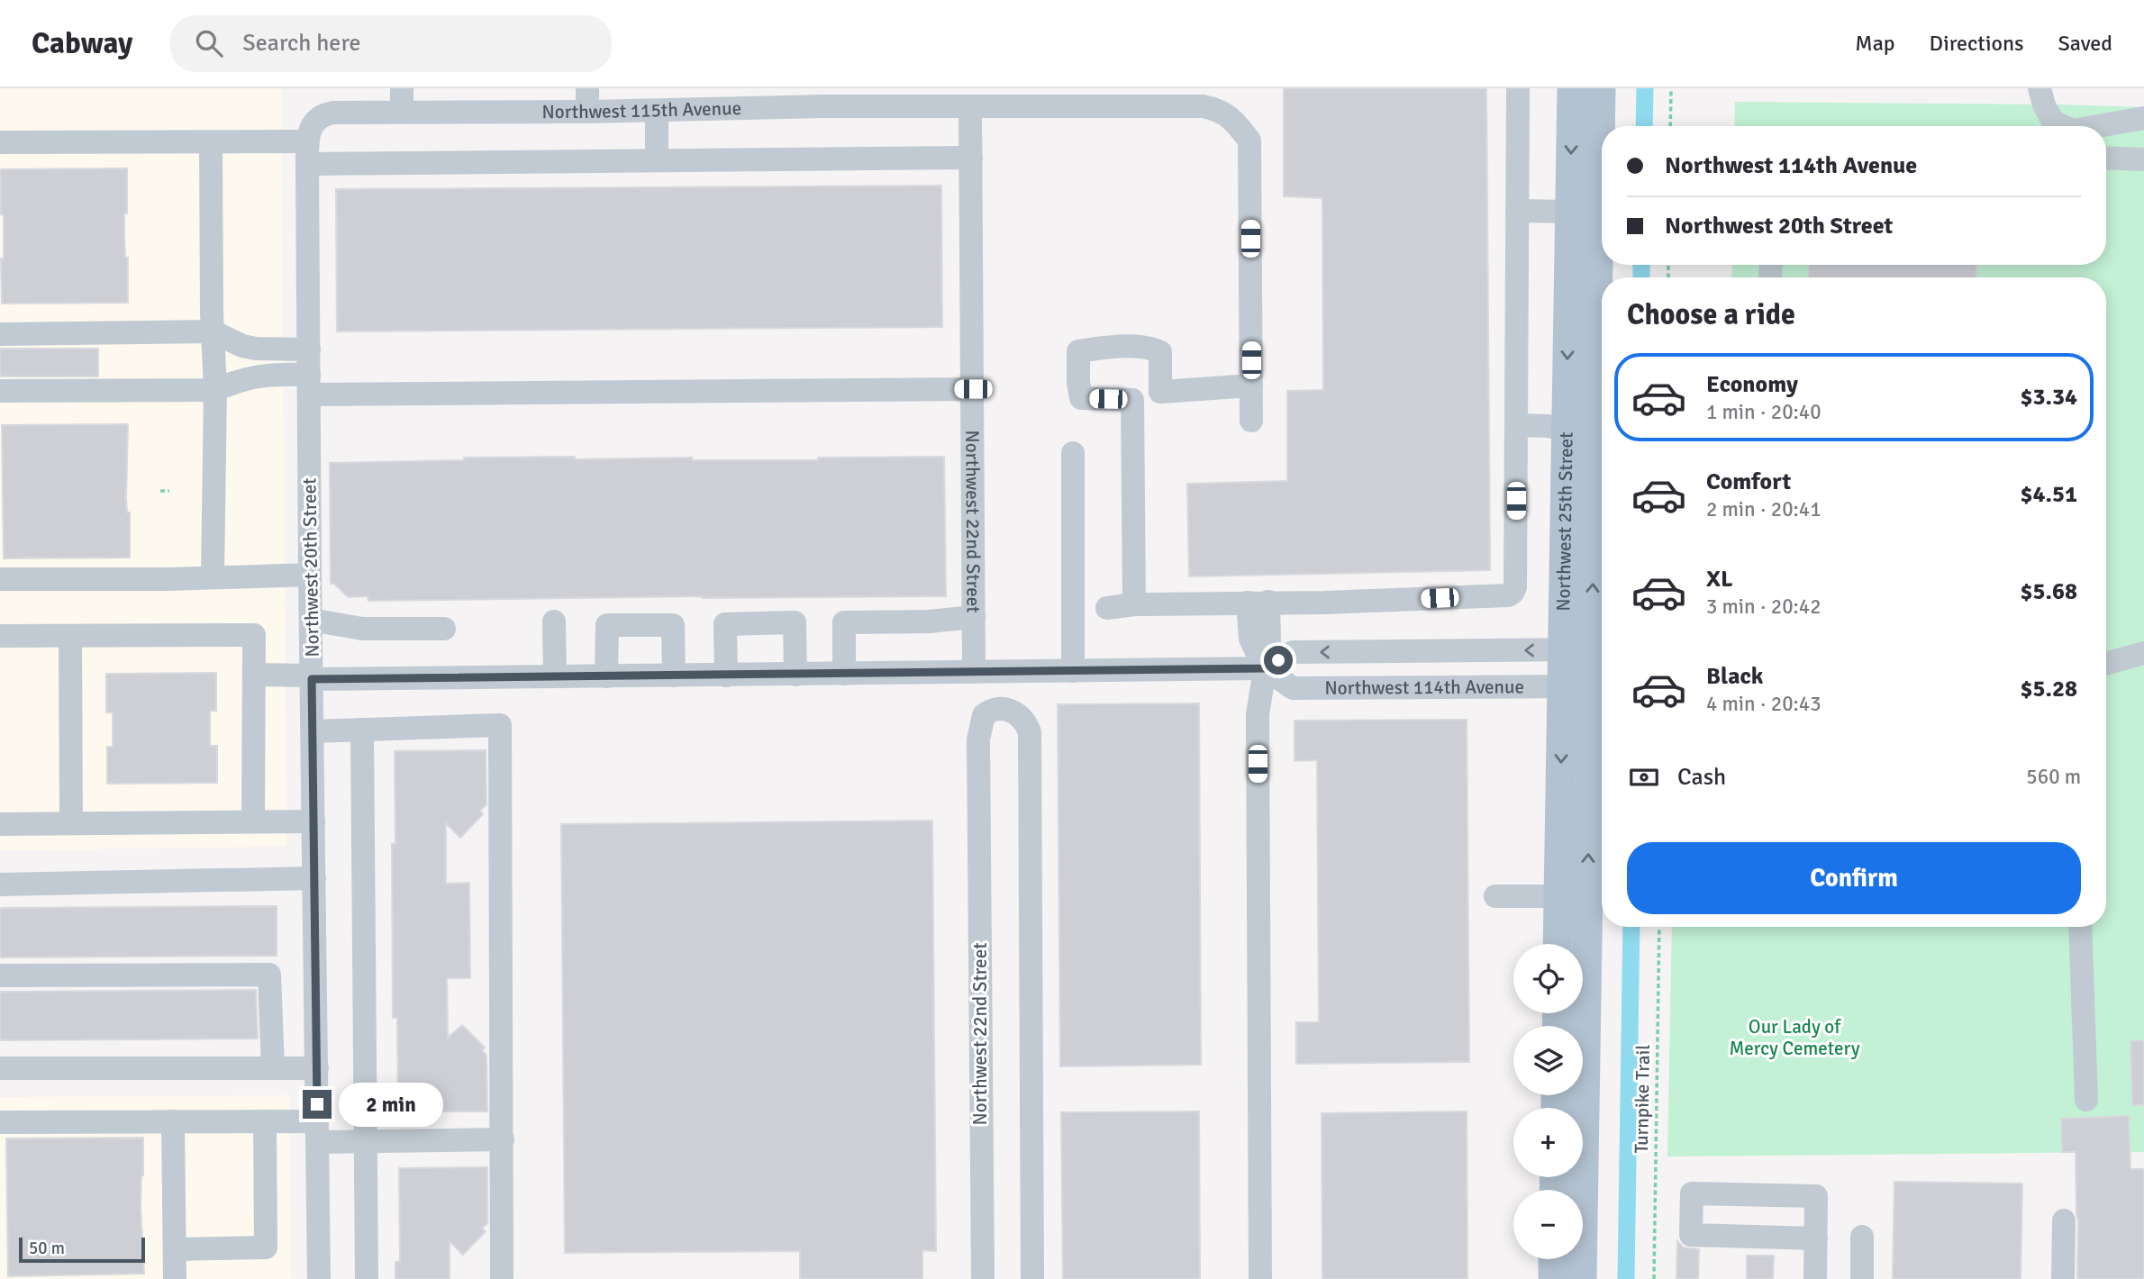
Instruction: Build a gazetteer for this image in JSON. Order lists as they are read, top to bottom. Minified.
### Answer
{"streets":{"main road":["Northwest 25th Street"],"street":["Northwest 115th Avenue","Northwest 22nd Street","Northwest 20th Street","Northwest 114th Avenue"],"path":["Turnpike Trail"]},"crossings":[["Northwest 115th Avenue","Northwest 22nd Street"],["Northwest 115th Avenue","Northwest 20th Street"],["Northwest 22nd Street","Northwest 114th Avenue"],["Northwest 25th Street","Northwest 114th Avenue"],["Northwest 20th Street","Northwest 114th Avenue"]],"parks":["Our Lady of Mercy Cemetery"],"scale_bar":"50 m","page":{"header":"Cabway","search":"Search here","nav":["Map","Directions","Saved"],"banner":["Northwest 114th Avenue","Northwest 20th Street"],"heading":"Choose a ride","list":[{"name":"Economy","note":"1 min · 20:40","value":"$3.34"},{"name":"Comfort","note":"2 min · 20:41","value":"$4.51"},{"name":"XL","note":"3 min · 20:42","value":"$5.68"},{"name":"Black","note":"4 min · 20:43","value":"$5.28"}],"pay":["Cash","560 m"],"buttons":"Confirm","map_buttons":["+","−"],"bubble":"2 min","scale":"50 m"}}
